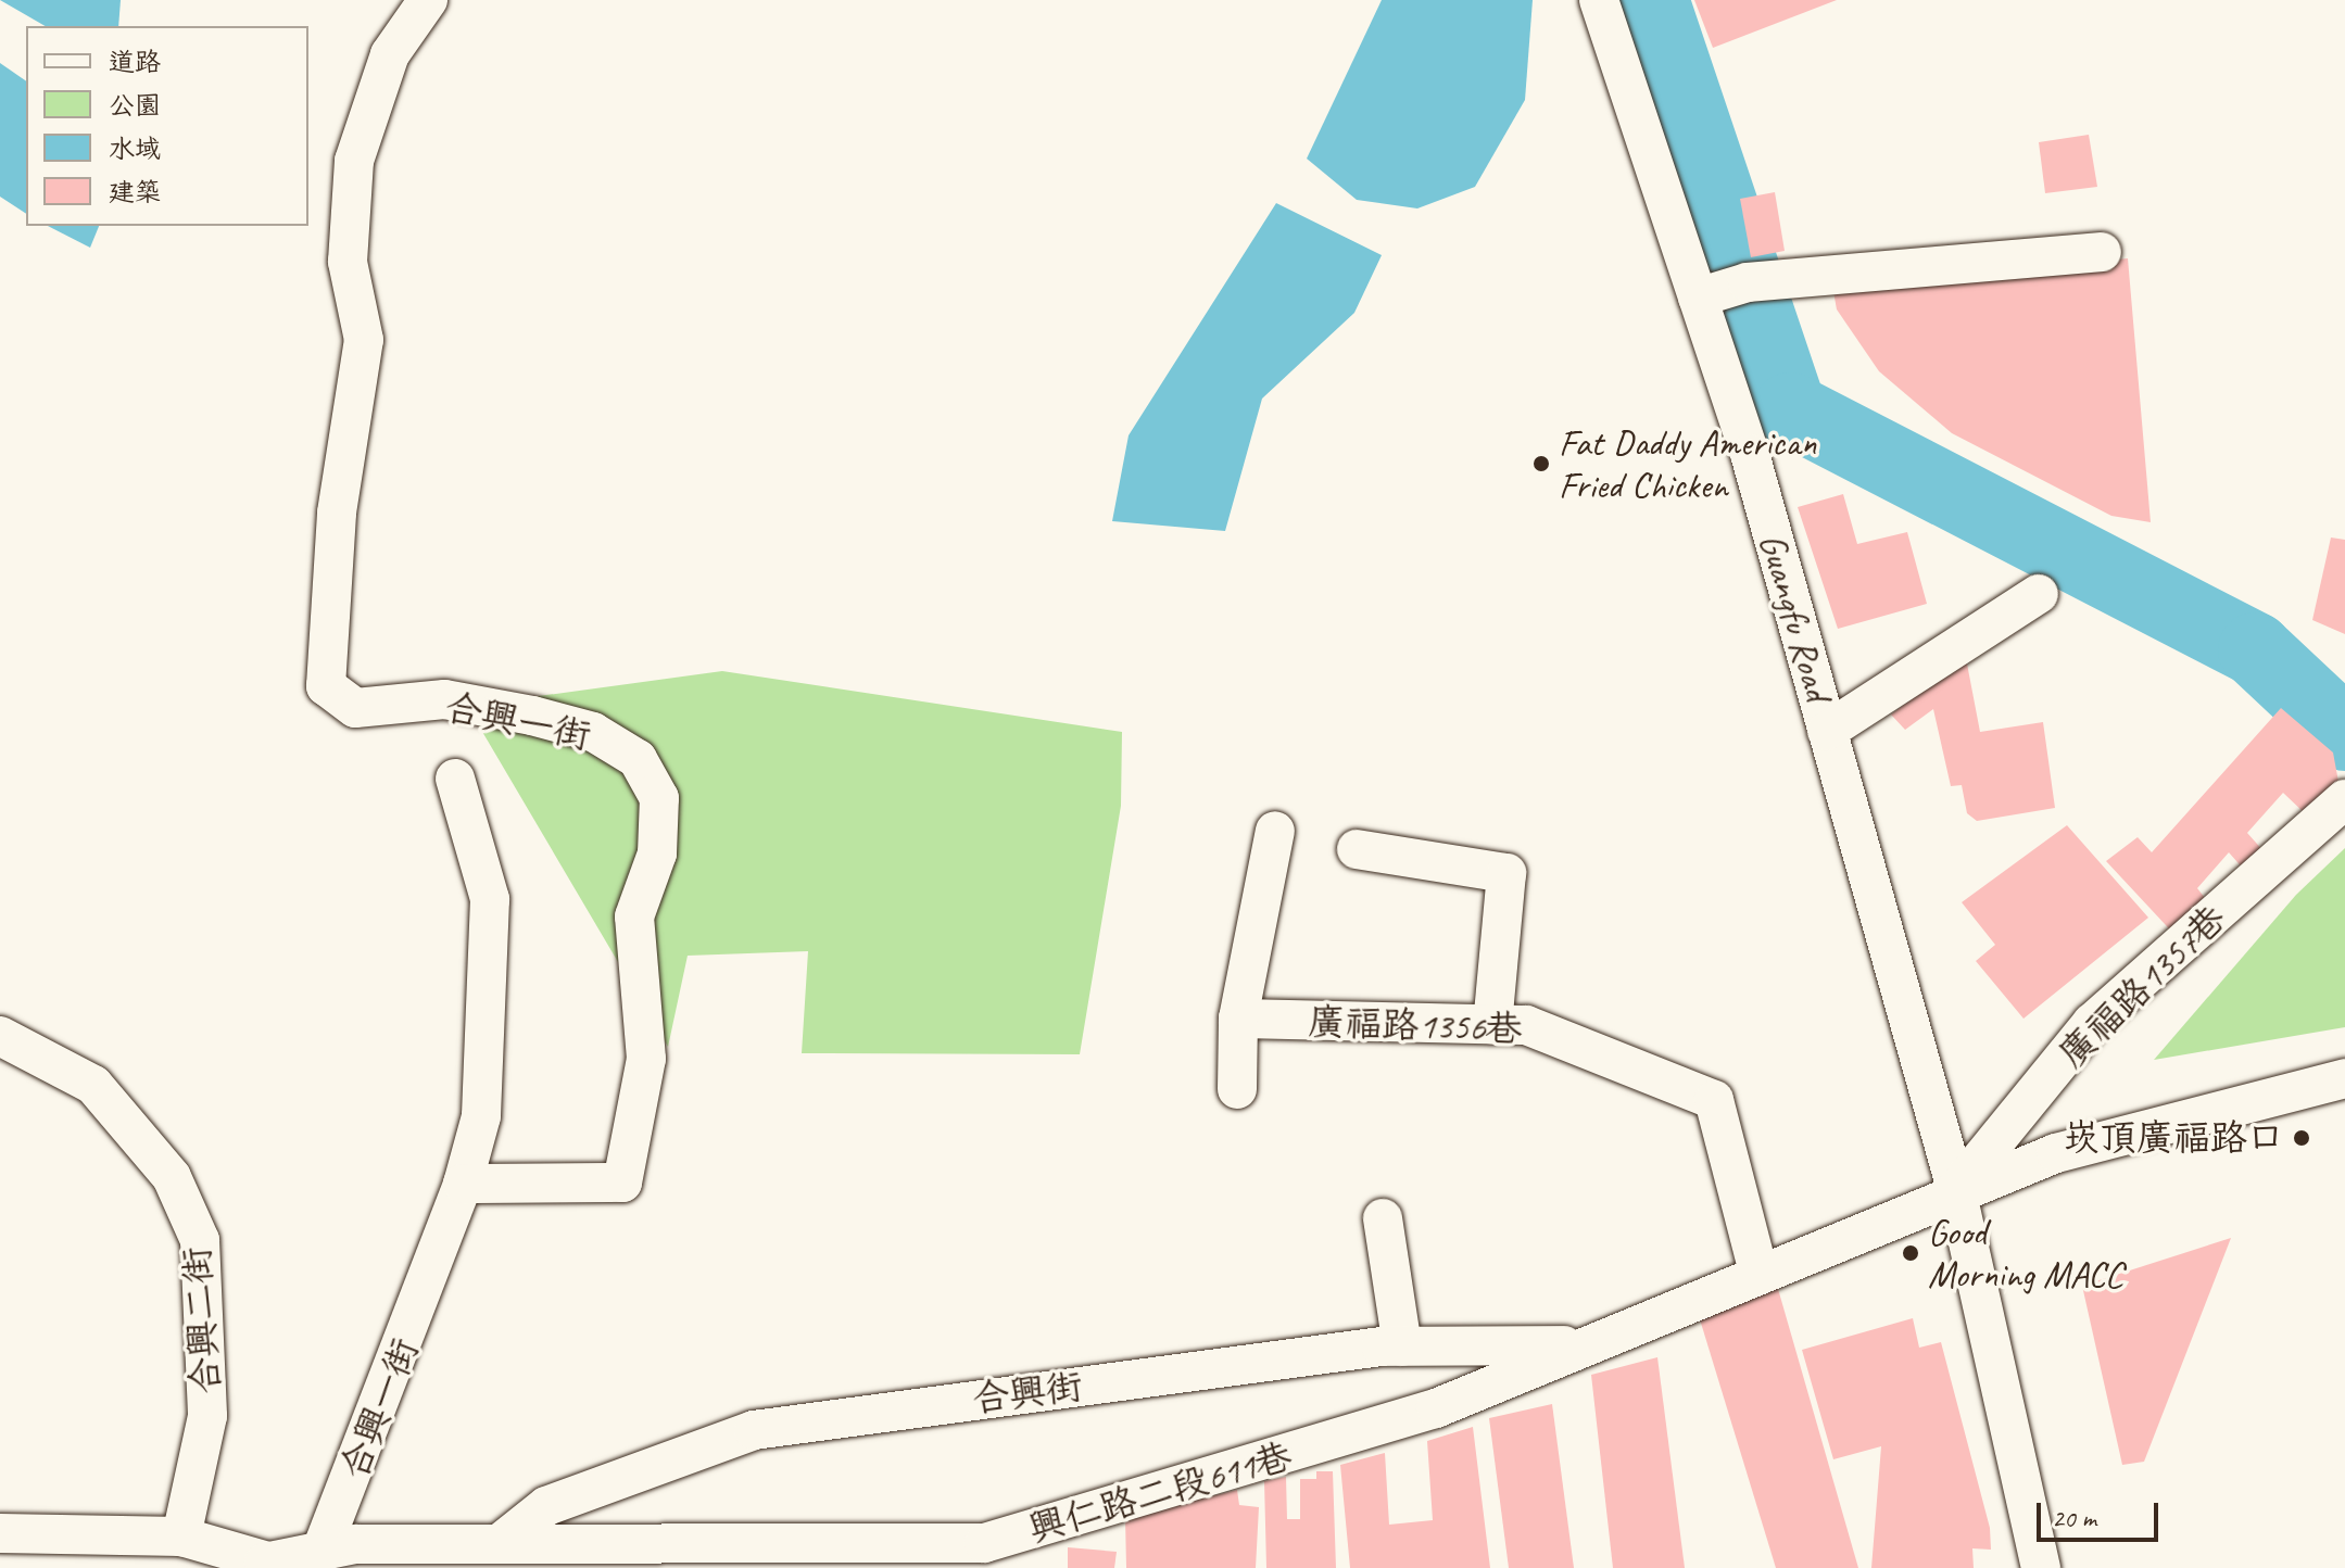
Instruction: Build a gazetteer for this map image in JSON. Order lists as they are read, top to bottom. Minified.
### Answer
{"streets":{"street":["Guangfu Road","合興一街","廣福路1357巷","廣福路1356巷","合興二街","合興街","興仁路二段611巷"]},"crossings":[["Guangfu Road","廣福路1357巷"],["Guangfu Road","興仁路二段611巷"],["合興一街","興仁路二段611巷"],["廣福路1357巷","興仁路二段611巷"],["廣福路1356巷","興仁路二段611巷"],["合興街","興仁路二段611巷"]],"places":["Fat Daddy American Fried Chicken","崁頂廣福路口","Good Morning MACC"],"legend":["道路","公園","水域","建築"],"scale_bar":"20 m"}
